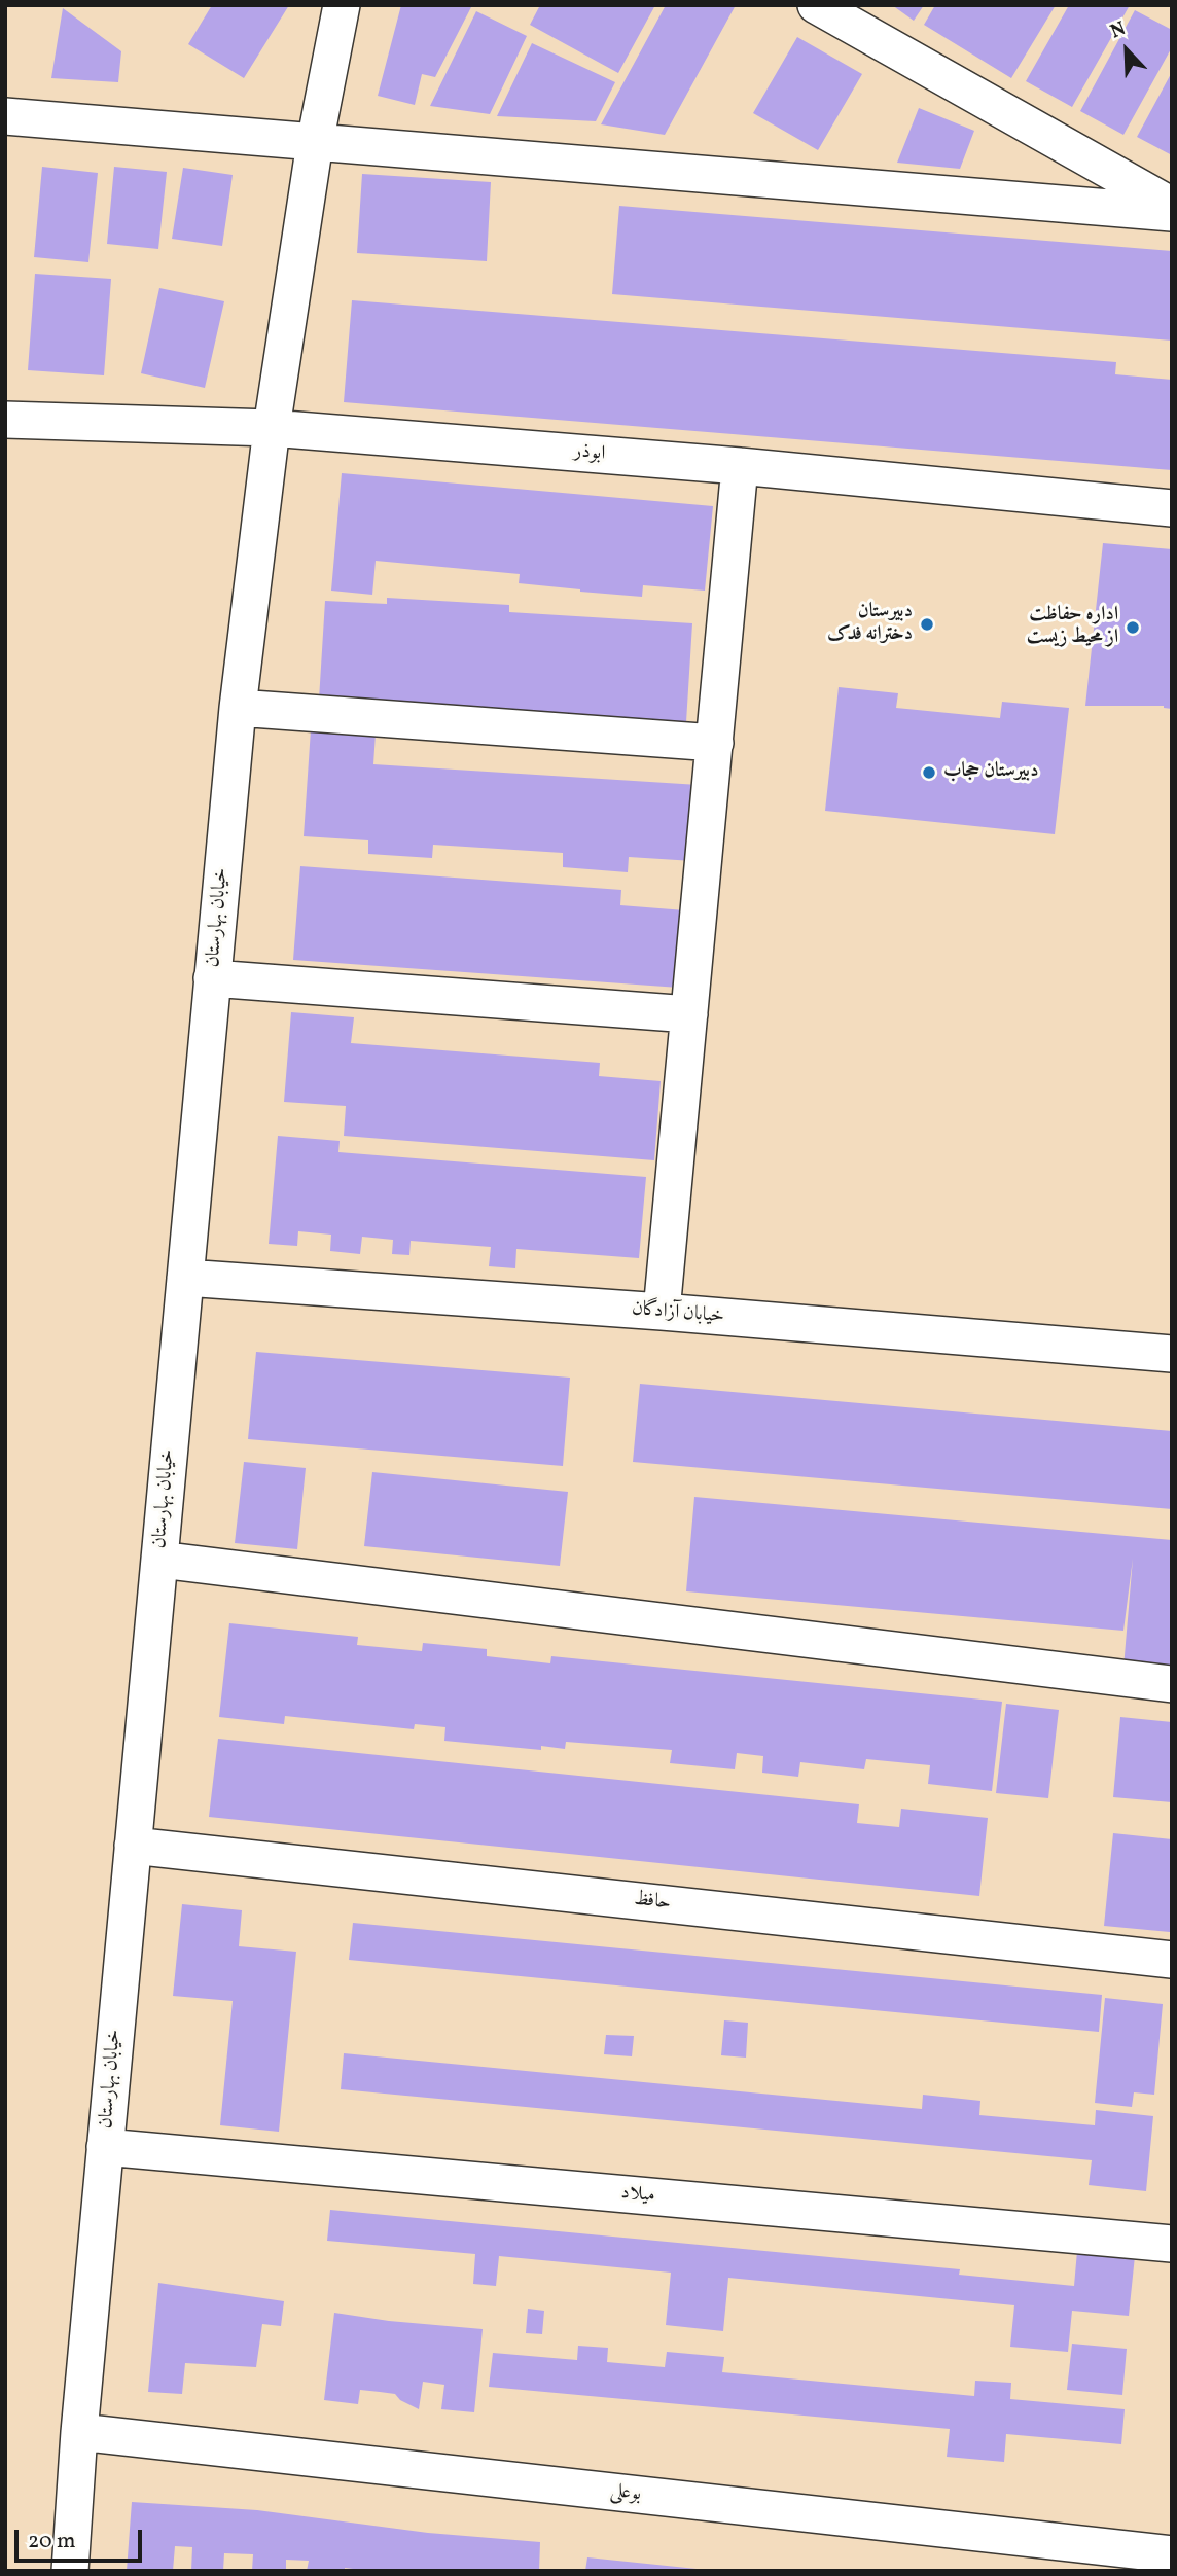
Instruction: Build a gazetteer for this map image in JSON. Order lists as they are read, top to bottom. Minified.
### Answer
{"streets":{"street":["ابوذر","خیابان بهارستان","خیابان آزادگان","حافظ","میلاد","بوعلی"]},"crossings":[["ابوذر","خیابان بهارستان"],["خیابان بهارستان","خیابان آزادگان"],["خیابان بهارستان","حافظ"],["خیابان بهارستان","میلاد"],["خیابان بهارستان","بوعلی"]],"places":["دبیرستان دخترانه فدک","اداره حفاظت از محیط زیست","دبیرستان حجاب"],"scale_bar":"20 m","north":"top left"}
